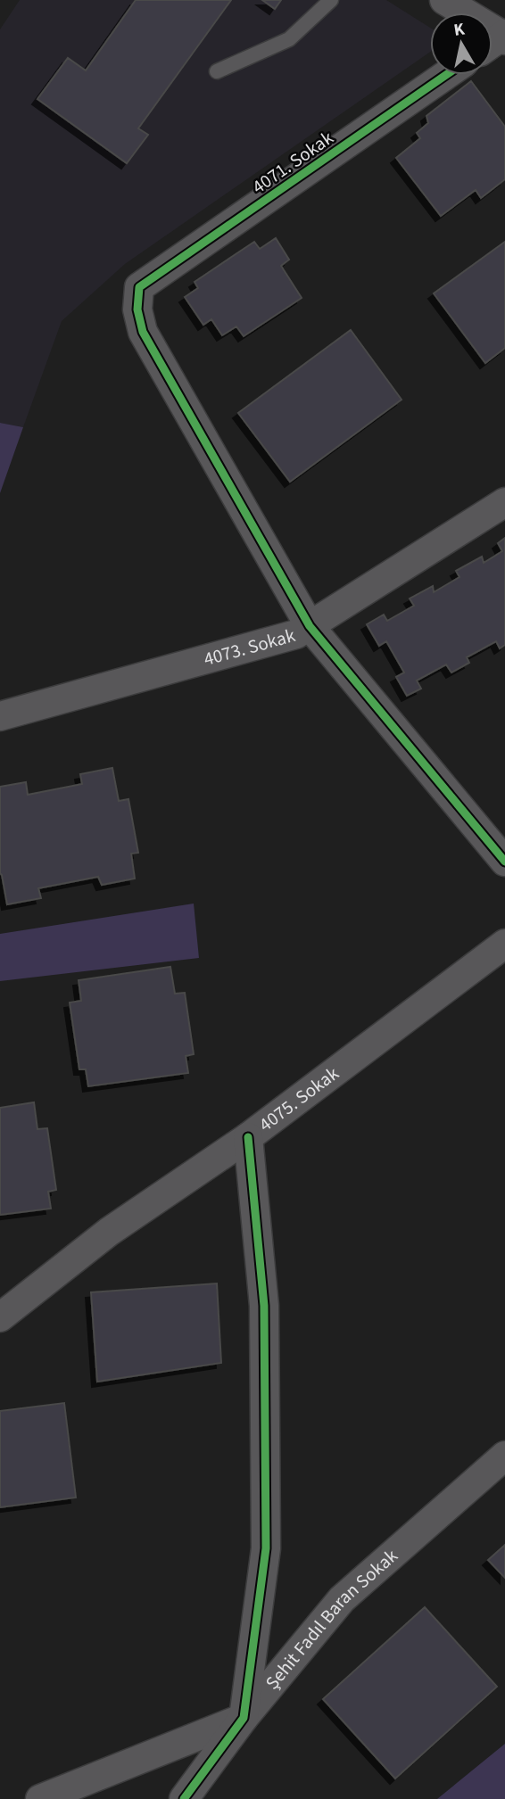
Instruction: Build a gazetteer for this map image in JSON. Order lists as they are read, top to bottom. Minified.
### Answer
{"streets":{"street":["4071. Sokak","4073. Sokak","4075. Sokak","Şehit Fadıl Baran Sokak"]},"crossings":[["4071. Sokak","4073. Sokak"]],"north":"top"}
